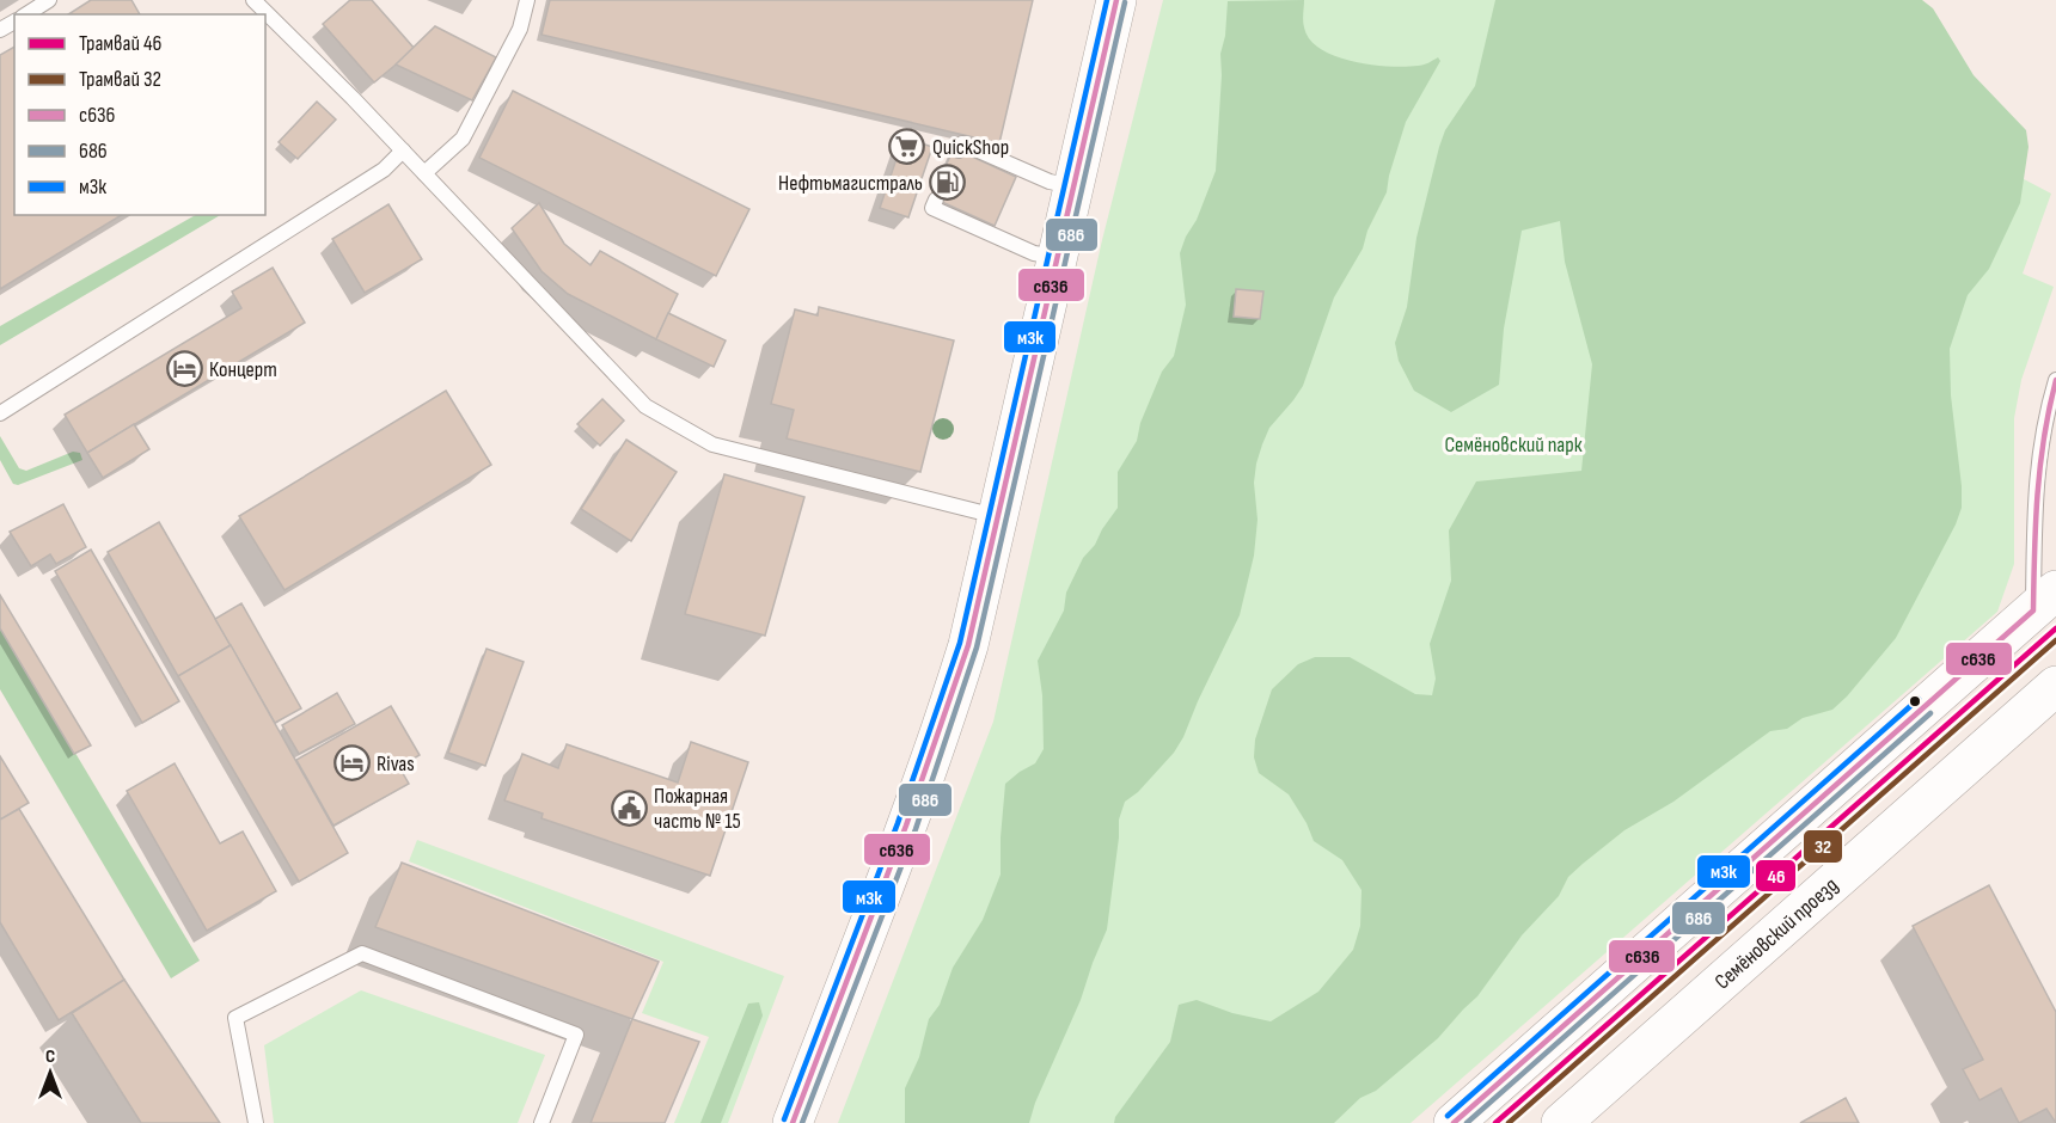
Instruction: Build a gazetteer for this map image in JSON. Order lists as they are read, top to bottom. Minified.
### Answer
{"streets":{"main road":["Семёновский проезд"]},"parks":["Семёновский парк"],"places":{"supermarket":["QuickShop"],"fuel station":["Нефтьмагистраль"],"hotel":["Концерт","Rivas"],"public building":["Пожарная часть № 15"]},"lines":["transit line с636","transit line м3к","transit line 686","tram line 46","tram line 32"],"legend":["Трамвай 46","Трамвай 32","с636","686","м3к"],"north":"top"}
